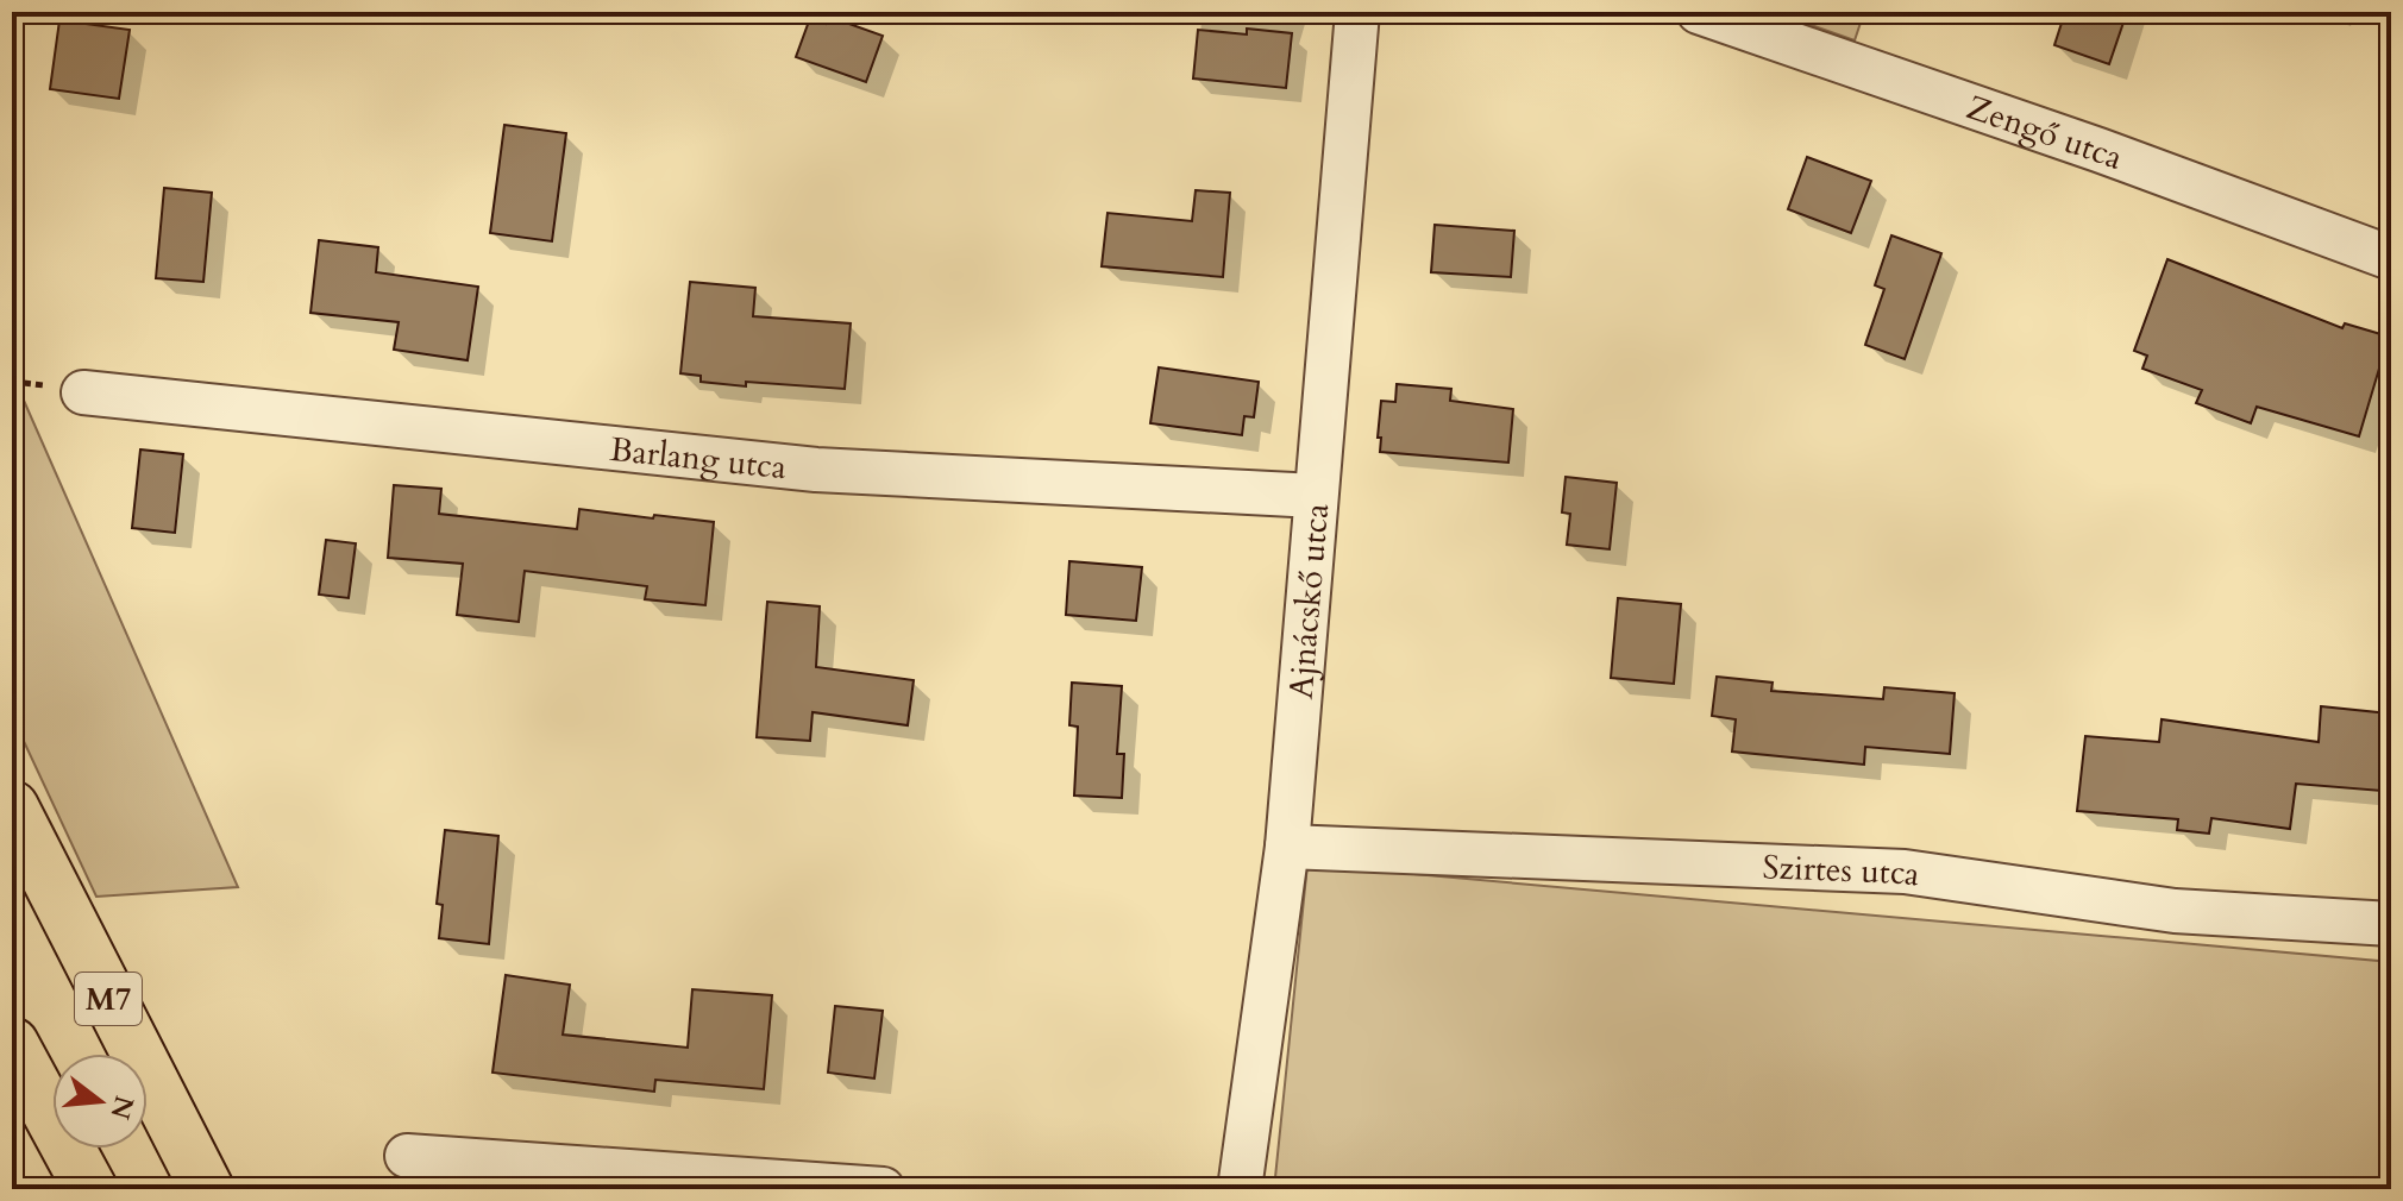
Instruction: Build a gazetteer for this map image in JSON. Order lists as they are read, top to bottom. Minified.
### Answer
{"streets":{"highway":["M7"],"street":["Zengő utca","Barlang utca","Ajnácskő utca","Szirtes utca"]},"crossings":[["Barlang utca","Ajnácskő utca"],["Ajnácskő utca","Szirtes utca"]],"north":"right"}
